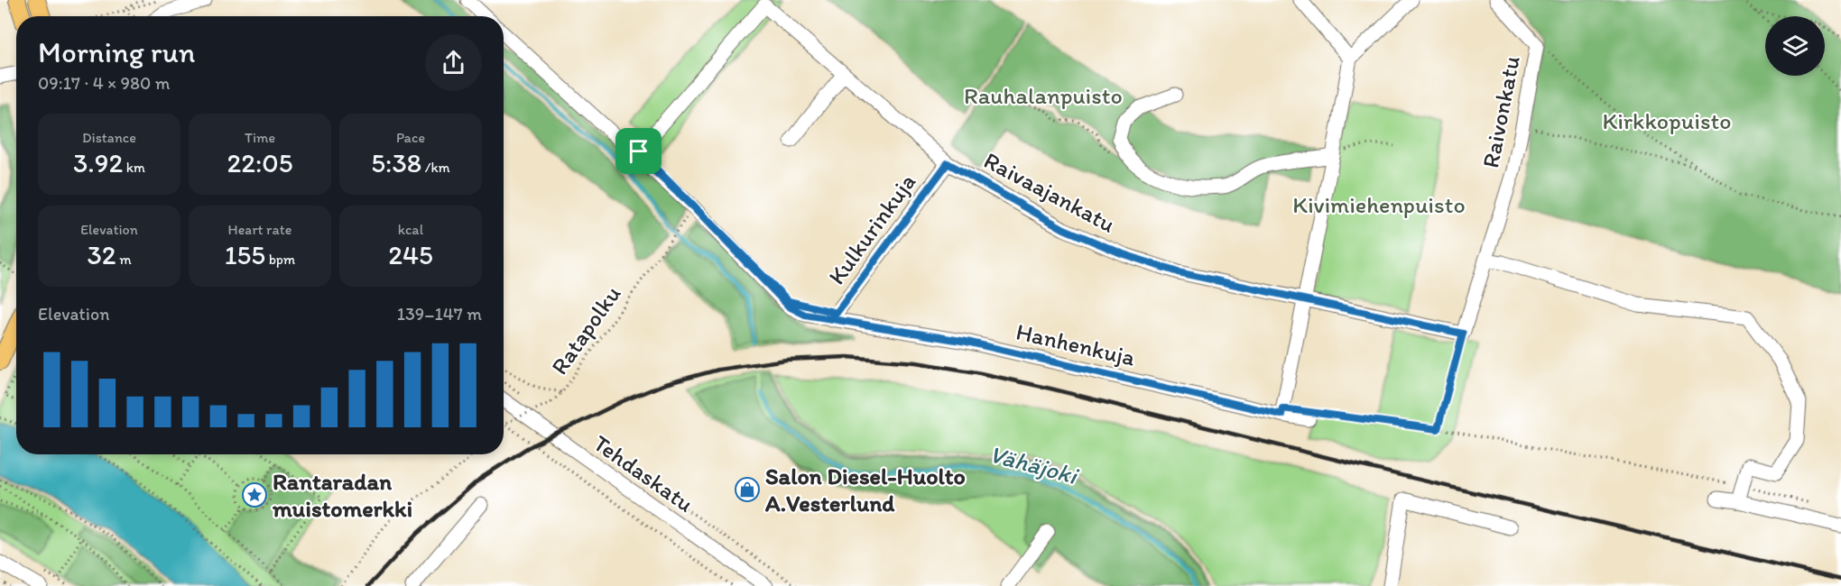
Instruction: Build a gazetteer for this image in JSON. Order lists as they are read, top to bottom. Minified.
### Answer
{"streets":{"street":["Raivonkatu","Raivaajankatu","Kulkurinkuja","Hanhenkuja","Tehdaskatu"],"path":["Ratapolku"]},"crossings":[["Raivonkatu","Raivaajankatu"],["Raivaajankatu","Kulkurinkuja"],["Raivaajankatu","Hanhenkuja"],["Kulkurinkuja","Hanhenkuja"]],"water":["Vähäjoki"],"parks":["Rauhalanpuisto","Kirkkopuisto","Kivimiehenpuisto"],"places":{"shop":["Salon Diesel-Huolto A.Vesterlund"],"place":["Rantaradan muistomerkki"]},"page":{"heading":["Morning run","09:17 · 4 × 980 m"],"stats":[["Distance","3.92 km"],["Time","22:05"],["Pace","5:38 /km"],["Elevation","32 m"],["Heart rate","155 bpm"],["kcal","245"]],"chart":["Elevation","139–147 m"]}}
